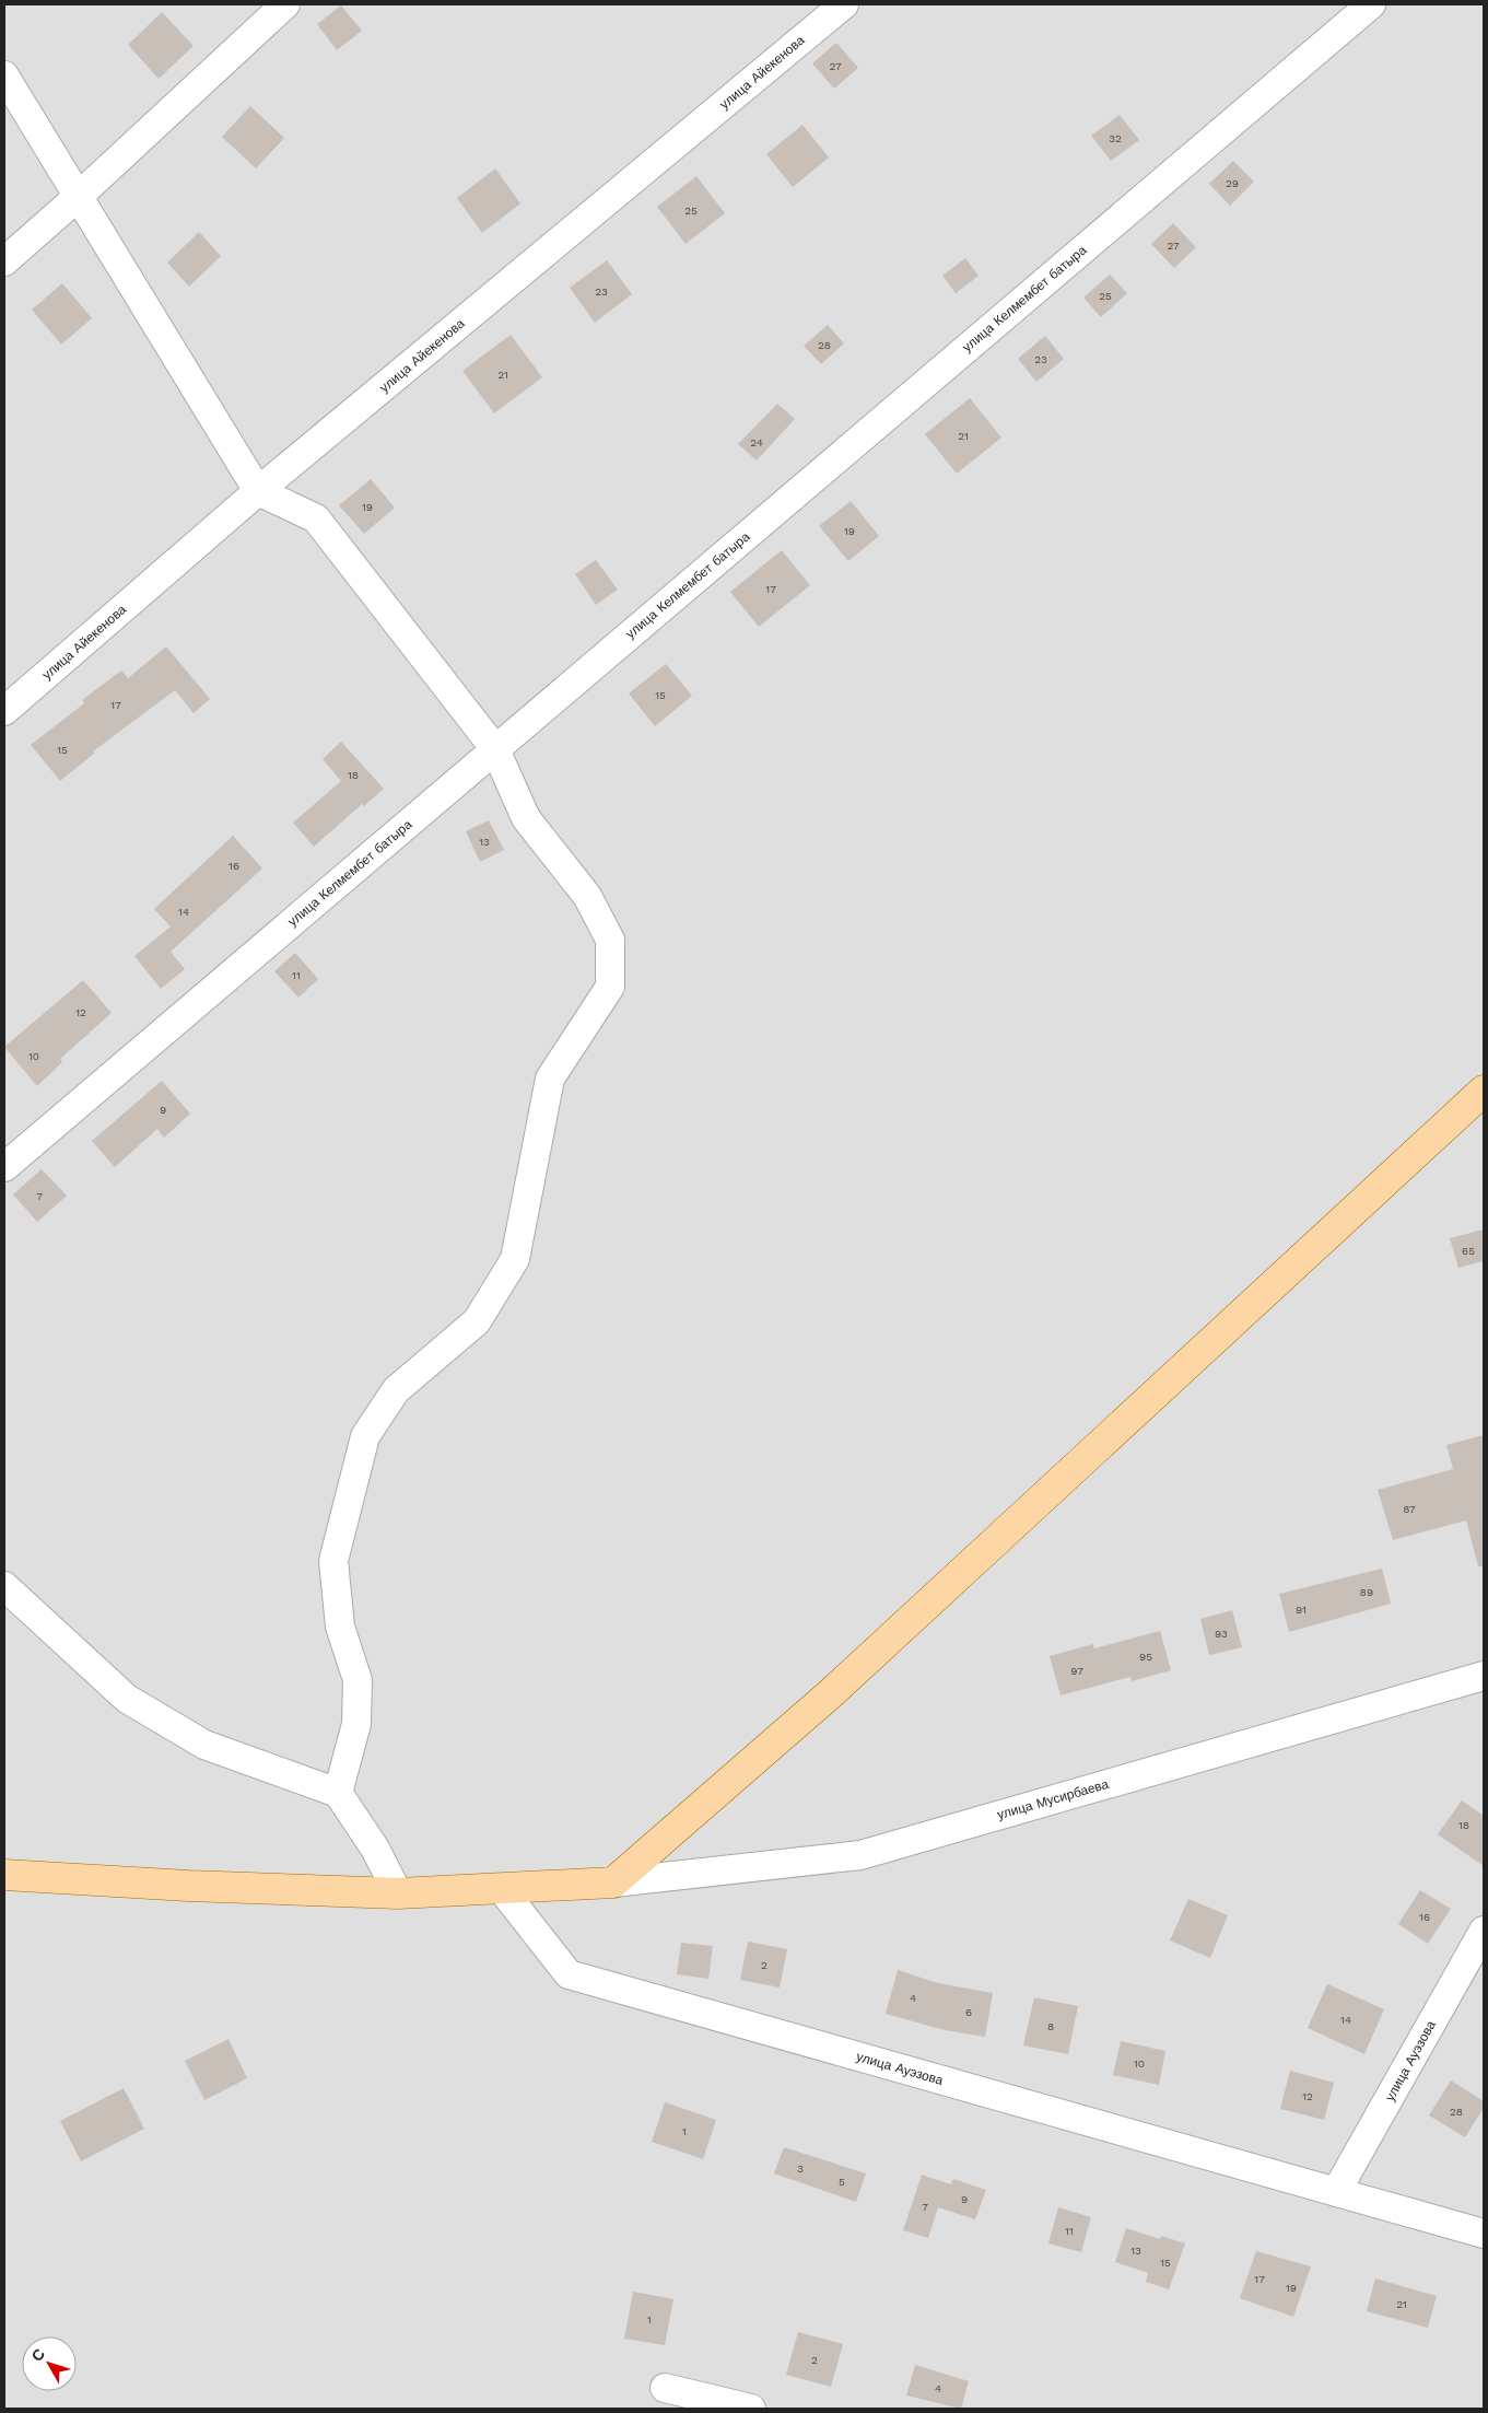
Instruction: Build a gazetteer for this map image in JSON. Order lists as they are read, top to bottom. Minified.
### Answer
{"streets":{"street":["улица Айекенова","улица Келмембет батыра","улица Мусирбаева","улица Ауэзова"]},"house_numbers":["27","32","29","25","27","23","25","28","23","21","21","24","19","19","17","15","17","15","18","13","16","14","11","12","10","9","7","65","87","89","91","93","95","97","18","16","2","4","6","14","8","10","12","28","1","3","5","9","7","11","13","15","17","19","21","1","2","4"],"north":"top left"}
